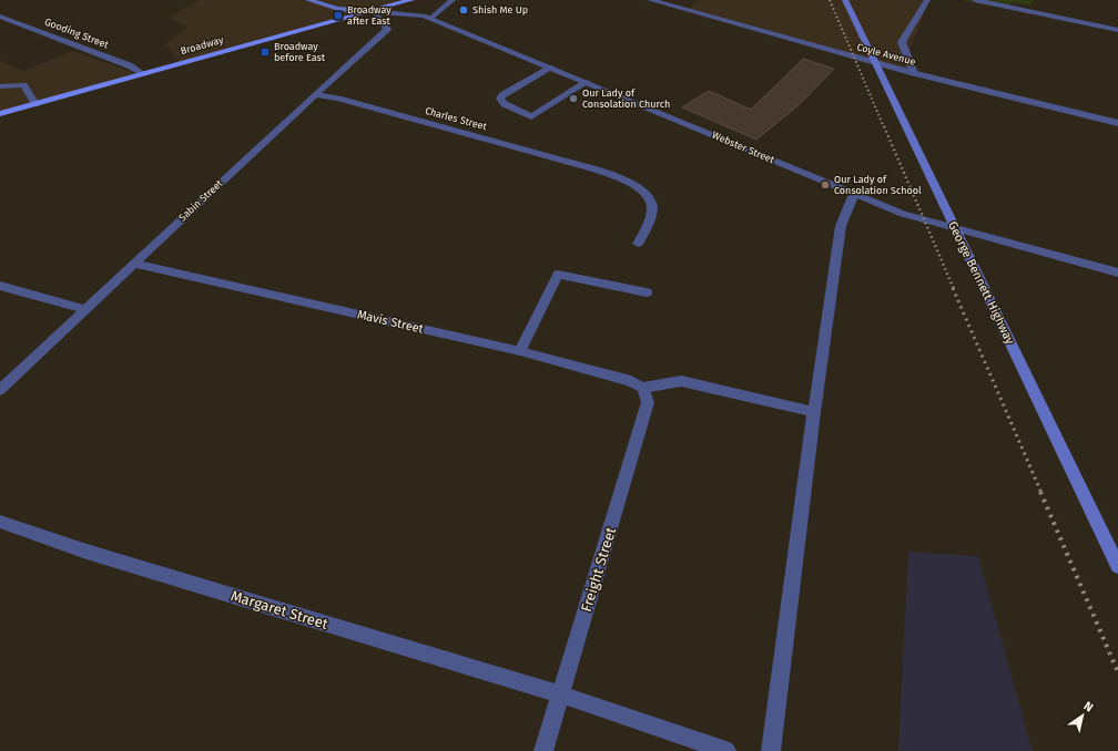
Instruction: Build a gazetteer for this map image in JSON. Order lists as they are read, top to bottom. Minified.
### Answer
{"streets":{"main road":["Broadway","George Bennett Highway"],"street":["Gooding Street","Coyle Avenue","Charles Street","Webster Street","Sabin Street","Mavis Street","Freight Street","Margaret Street"]},"crossings":[["Gooding Street","Broadway"],["Broadway","Webster Street"],["Broadway","Sabin Street"],["Coyle Avenue","George Bennett Highway"],["Charles Street","Sabin Street"],["Webster Street","Sabin Street"],["Webster Street","George Bennett Highway"],["Sabin Street","Mavis Street"],["Mavis Street","Freight Street"],["Freight Street","Margaret Street"]],"places":{"other":["Shish Me Up","Our Lady of Consolation Church","Our Lady of Consolation School"],"transit":["Broadway after East","Broadway before East"]},"north":"top right"}
